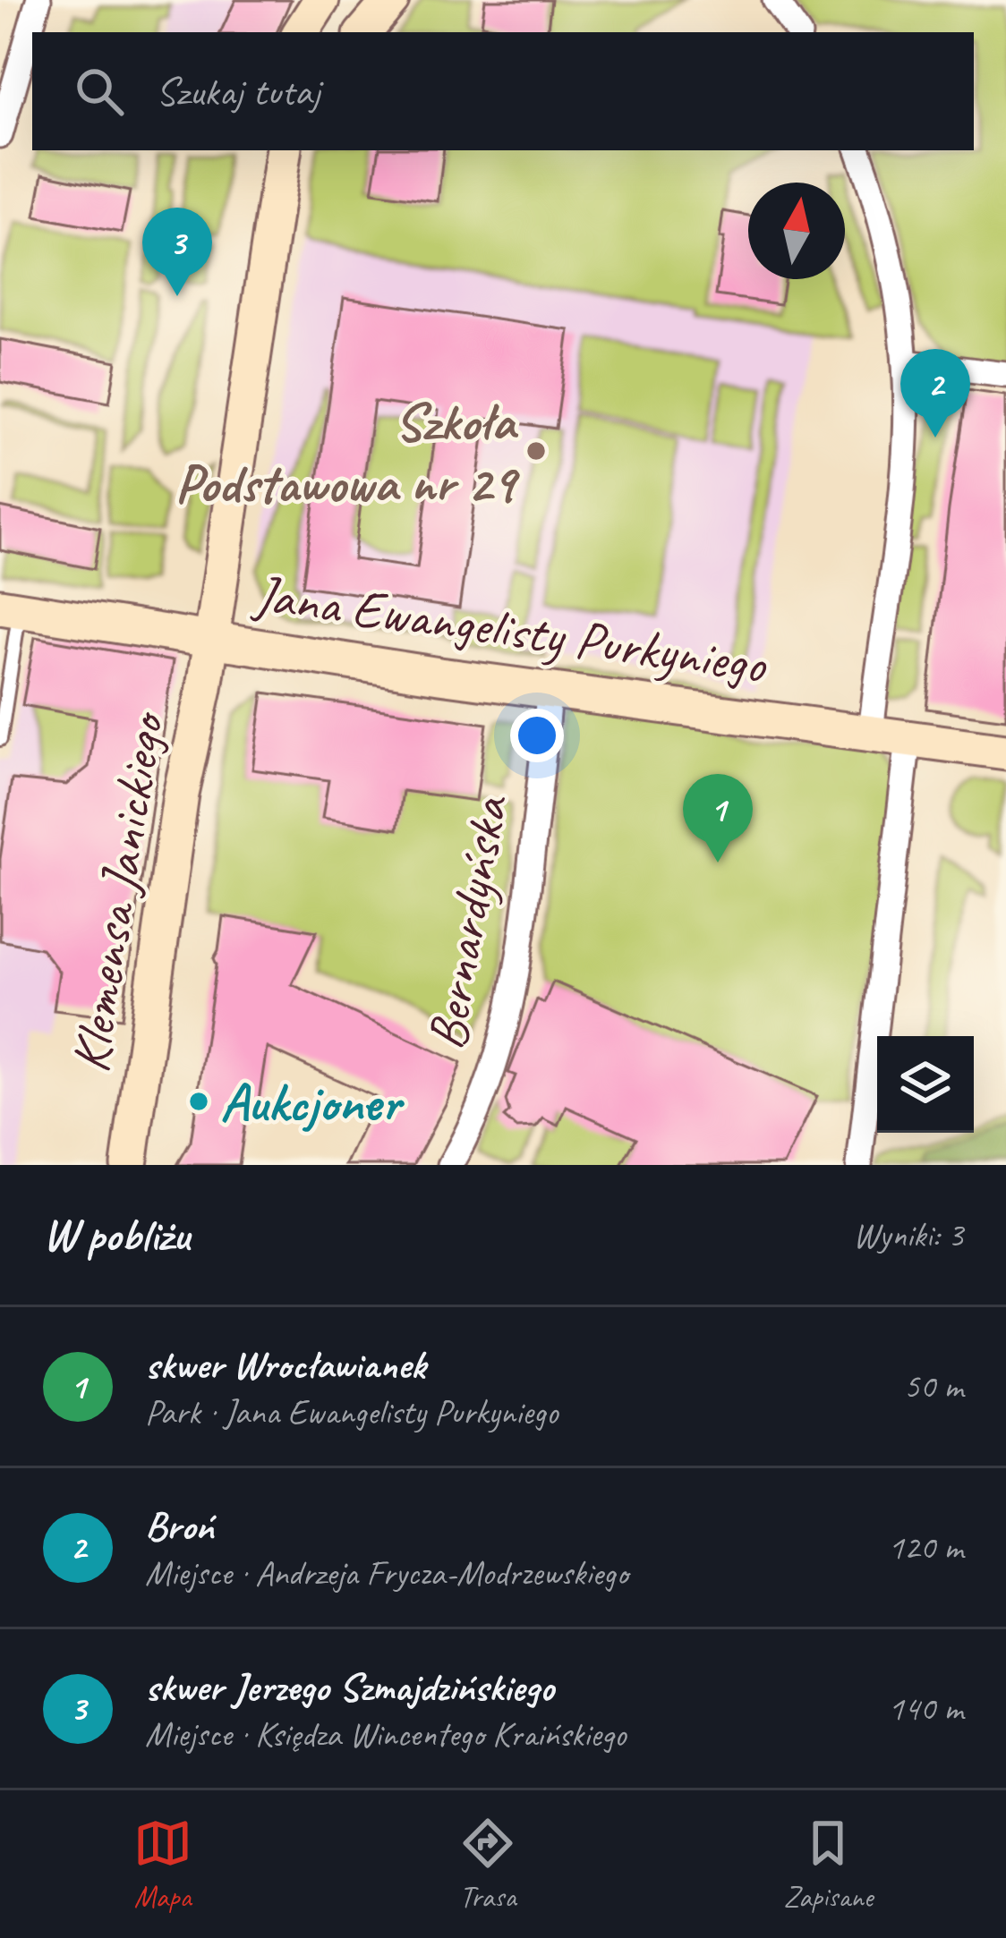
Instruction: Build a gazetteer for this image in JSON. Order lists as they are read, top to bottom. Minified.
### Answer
{"streets":{"street":["Jana Ewangelisty Purkyniego","Klemensa Janickiego","Bernardyńska"]},"crossings":[["Jana Ewangelisty Purkyniego","Klemensa Janickiego"],["Jana Ewangelisty Purkyniego","Bernardyńska"]],"places":["Szkoła Podstawowa nr 29","Aukcjoner"],"north":"top","page":{"search":"Szukaj tutaj","pins":["3","2","1"],"heading":["W pobliżu","Wyniki: 3"],"list":[{"mark":"1","name":"skwer Wrocławianek","note":"Park · Jana Ewangelisty Purkyniego","value":"50 m"},{"mark":"2","name":"Broń","note":"Miejsce · Andrzeja Frycza-Modrzewskiego","value":"120 m"},{"mark":"3","name":"skwer Jerzego Szmajdzińskiego","note":"Miejsce · Księdza Wincentego Kraińskiego","value":"140 m"}],"nav":["Mapa","Trasa","Zapisane"]}}
